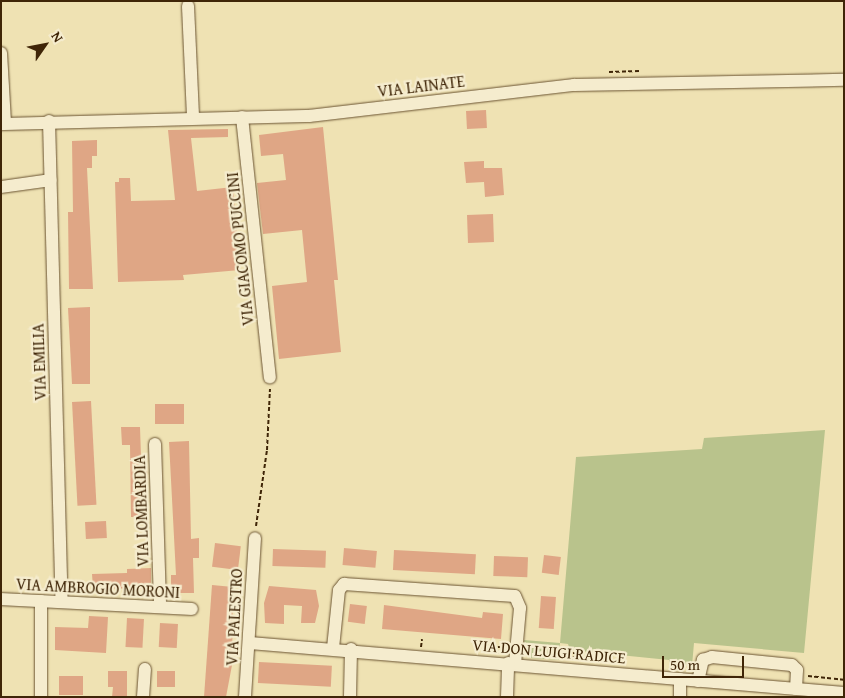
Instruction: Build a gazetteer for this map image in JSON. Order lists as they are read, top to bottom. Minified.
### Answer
{"streets":{"street":["VIA LAINATE","VIA GIACOMO PUCCINI","VIA EMILIA","VIA LOMBARDIA","VIA AMBROGIO MORONI","VIA PALESTRO","VIA DON LUIGI RADICE"]},"crossings":[["VIA LAINATE","VIA GIACOMO PUCCINI"],["VIA LAINATE","VIA EMILIA"],["VIA EMILIA","VIA AMBROGIO MORONI"],["VIA LOMBARDIA","VIA AMBROGIO MORONI"],["VIA PALESTRO","VIA DON LUIGI RADICE"]],"scale_bar":"50 m","north":"top right"}
